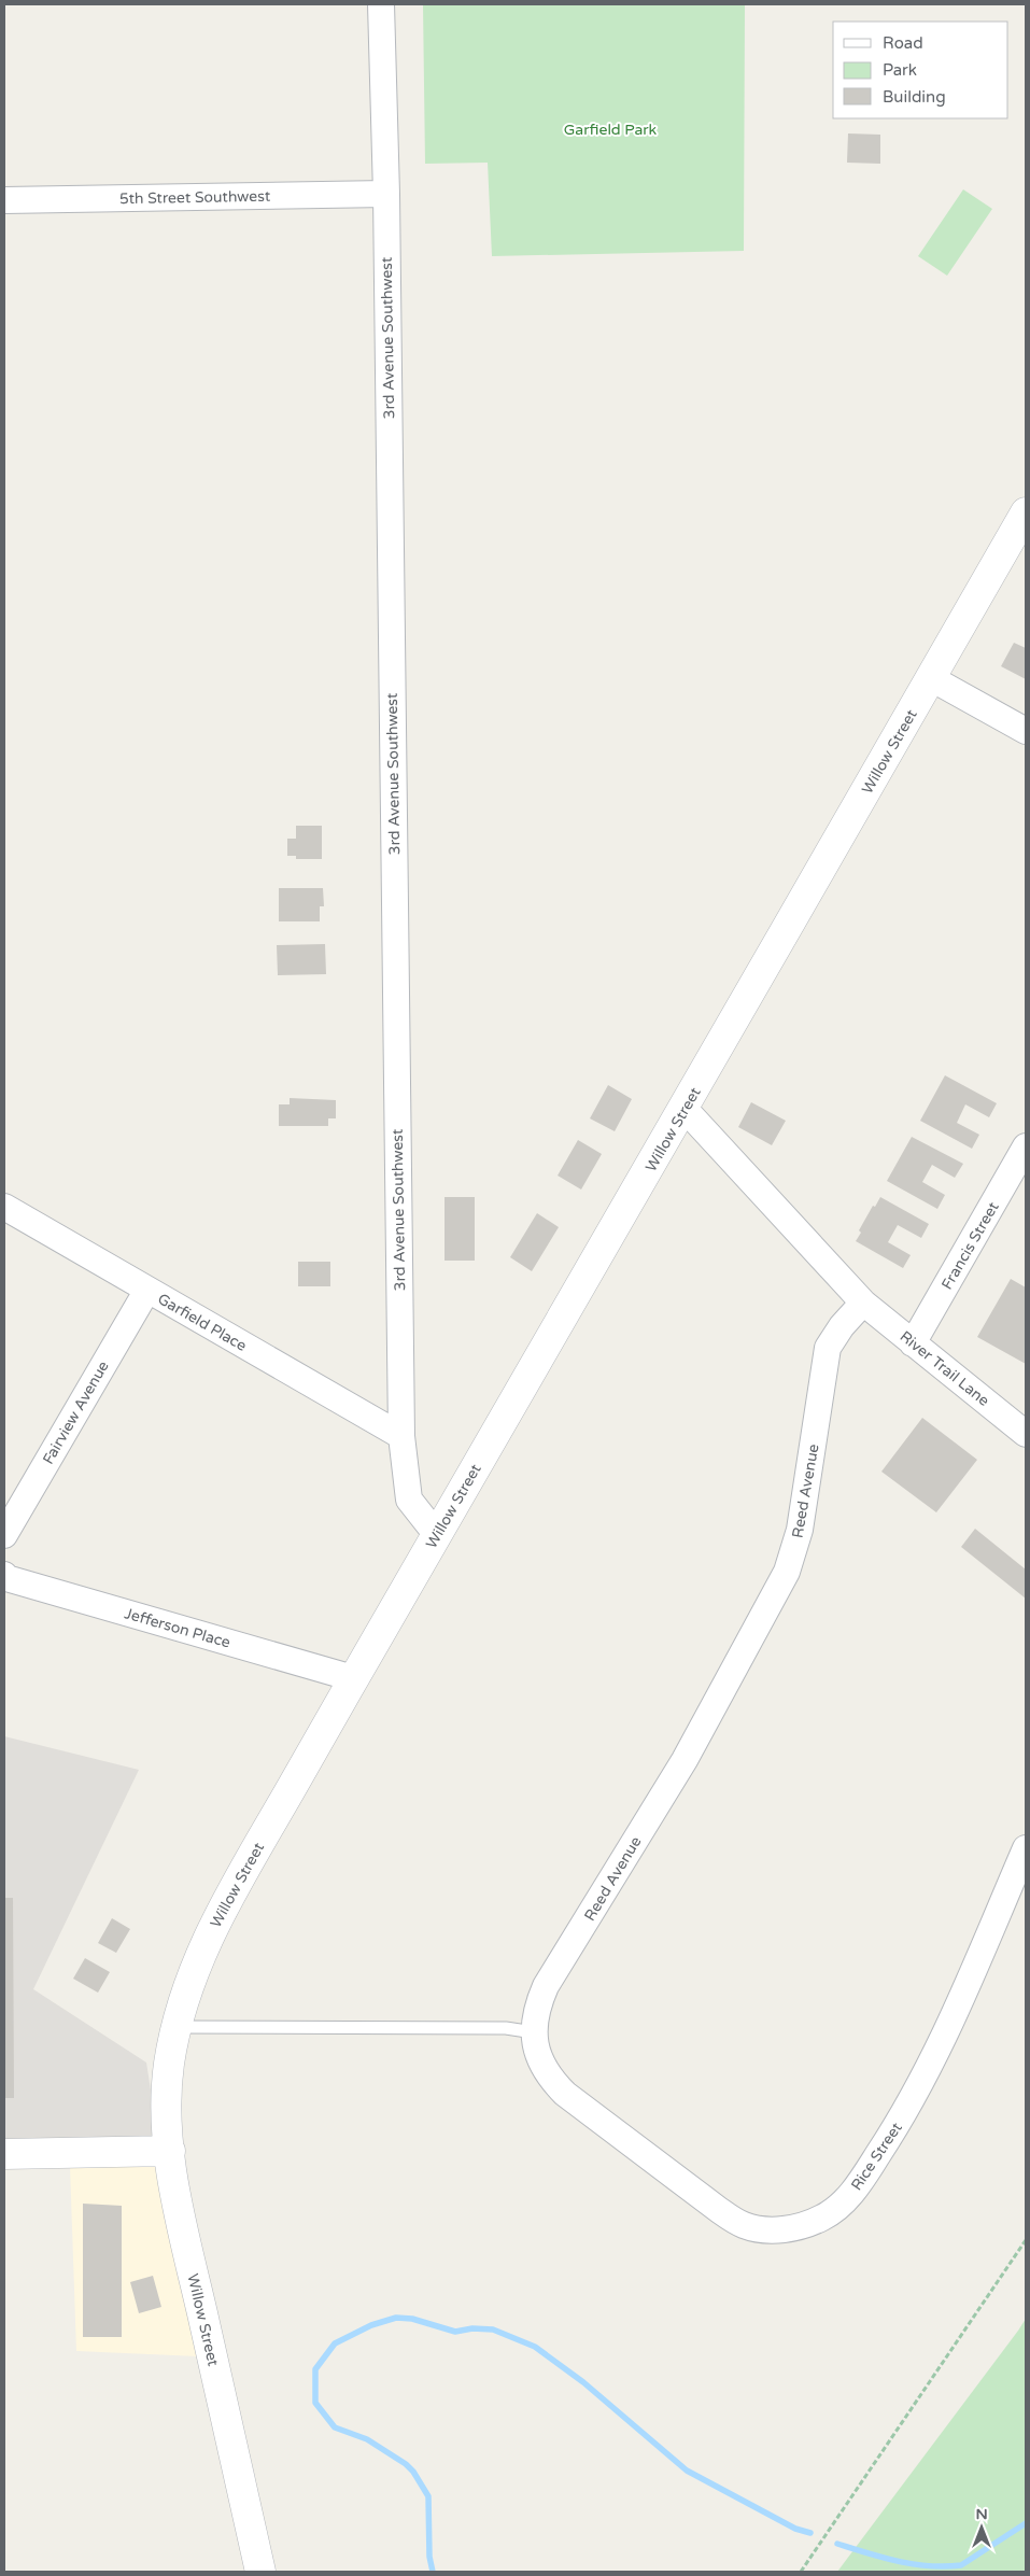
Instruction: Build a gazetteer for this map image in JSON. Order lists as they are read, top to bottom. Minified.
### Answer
{"streets":{"street":["5th Street Southwest","3rd Avenue Southwest","Willow Street","Francis Street","Garfield Place","River Trail Lane","Fairview Avenue","Reed Avenue","Jefferson Place","Rice Street"]},"crossings":[["5th Street Southwest","3rd Avenue Southwest"],["3rd Avenue Southwest","Willow Street"],["3rd Avenue Southwest","Garfield Place"],["Willow Street","Jefferson Place"],["Francis Street","River Trail Lane"],["Garfield Place","Fairview Avenue"],["River Trail Lane","Reed Avenue"],["Reed Avenue","Rice Street"]],"parks":["Garfield Park"],"legend":["Road","Park","Building"],"north":"top"}
